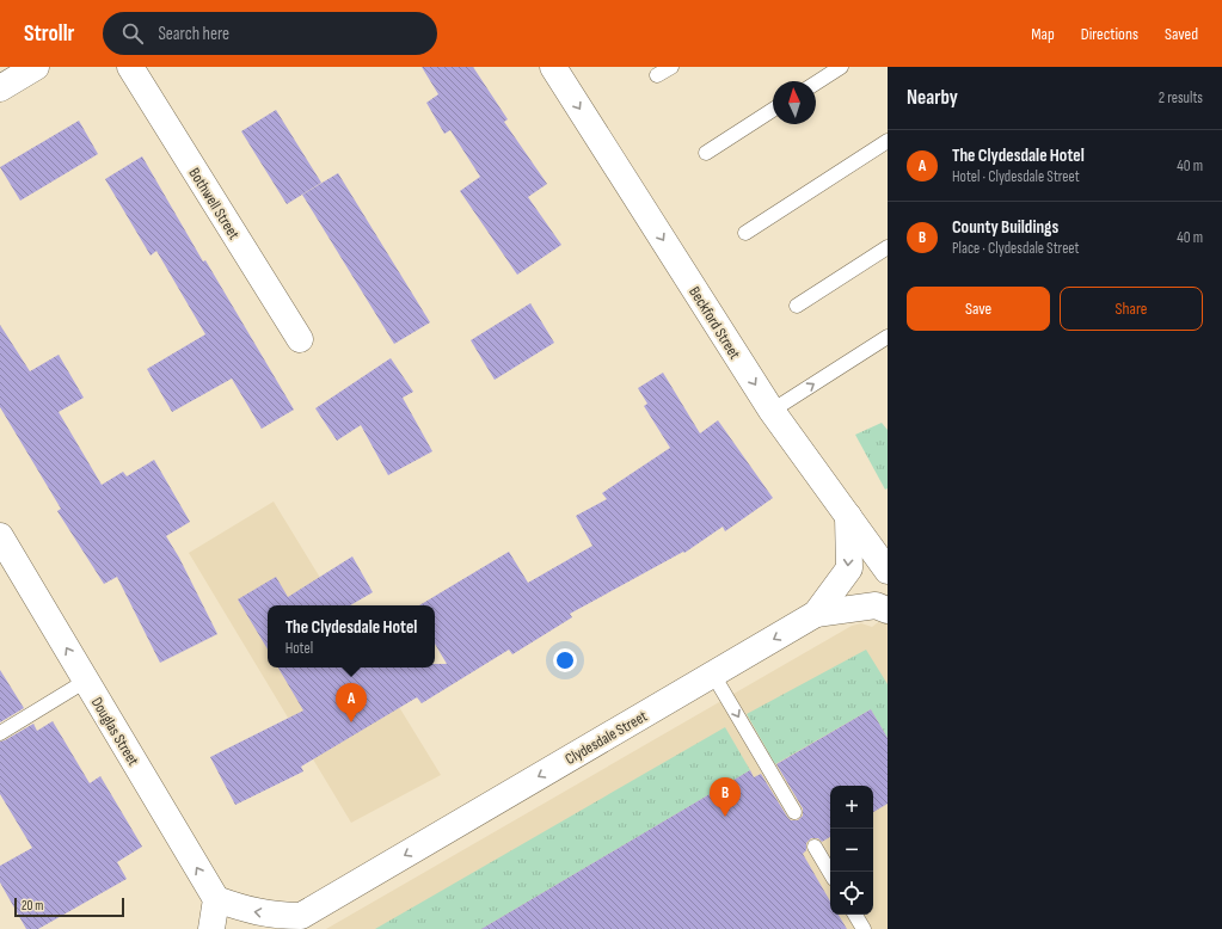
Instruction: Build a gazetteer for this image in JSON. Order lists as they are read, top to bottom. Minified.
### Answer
{"streets":{"street":["Bothwell Street","Beckford Street","Douglas Street","Clydesdale Street"]},"crossings":[["Beckford Street","Clydesdale Street"],["Douglas Street","Clydesdale Street"]],"one_way":["Beckford Street","Douglas Street","Clydesdale Street"],"scale_bar":"20 m","north":"top","page":{"header":"Strollr","search":"Search here","nav":["Map","Directions","Saved"],"heading":["Nearby","2 results"],"list":[{"mark":"A","name":"The Clydesdale Hotel","note":"Hotel · Clydesdale Street","value":"40 m"},{"mark":"B","name":"County Buildings","note":"Place · Clydesdale Street","value":"40 m"}],"buttons":["Save","Share"],"popup":["The Clydesdale Hotel","Hotel"],"pins":["A","B"],"map_buttons":["+","−"],"scale":"20 m"}}
